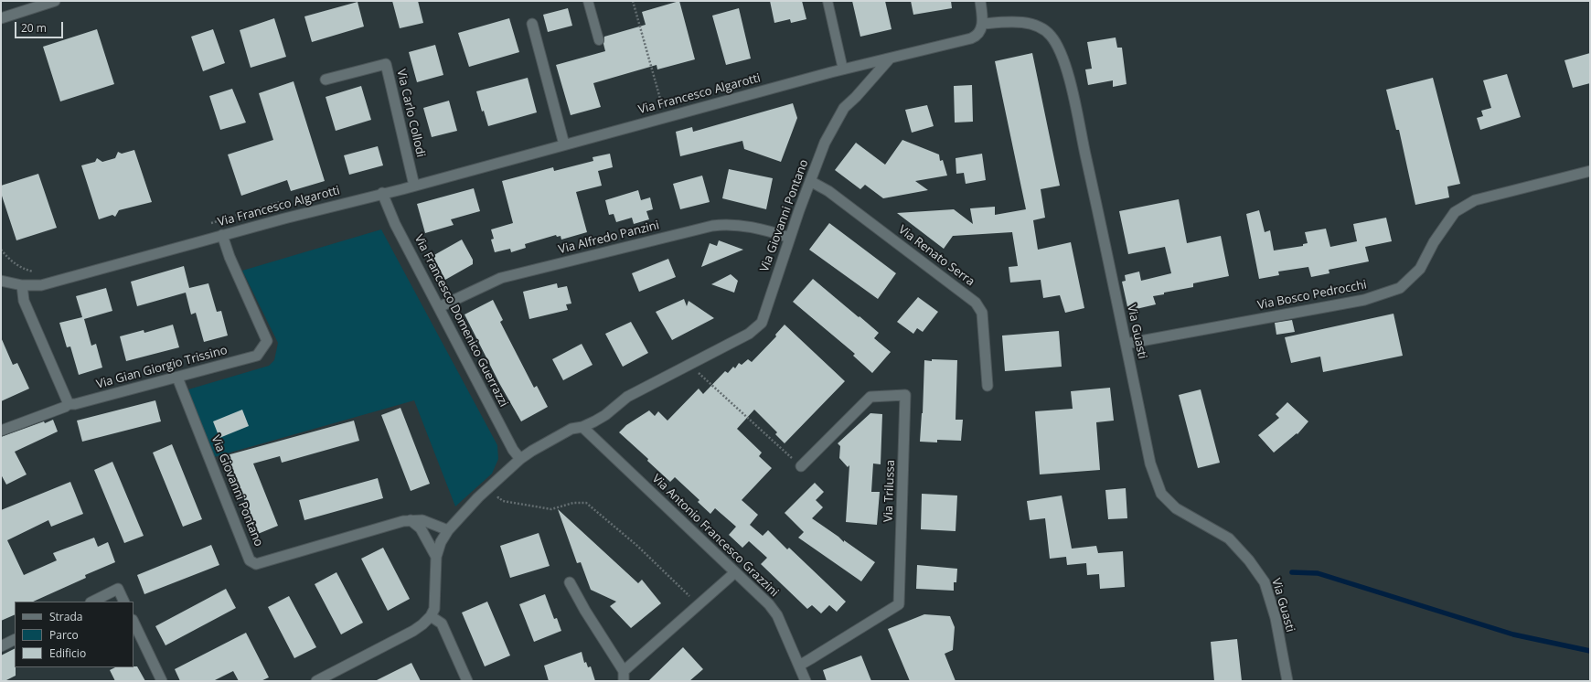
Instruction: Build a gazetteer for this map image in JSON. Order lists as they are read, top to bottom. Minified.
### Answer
{"streets":{"street":["Via Francesco Algarotti","Via Carlo Collodi","Via Giovanni Pontano","Via Alfredo Panzini","Via Renato Serra","Via Bosco Pedrocchi","Via Francesco Domenico Guerrazzi","Via Guasti","Via Gian Giorgio Trissino","Via Trilussa","Via Antonio Francesco Grazzini"]},"crossings":[["Via Francesco Algarotti","Via Carlo Collodi"],["Via Francesco Algarotti","Via Giovanni Pontano"],["Via Francesco Algarotti","Via Francesco Domenico Guerrazzi"],["Via Francesco Algarotti","Via Guasti"],["Via Francesco Algarotti","Via Gian Giorgio Trissino"],["Via Giovanni Pontano","Via Alfredo Panzini"],["Via Giovanni Pontano","Via Renato Serra"],["Via Giovanni Pontano","Via Francesco Domenico Guerrazzi"],["Via Giovanni Pontano","Via Gian Giorgio Trissino"],["Via Giovanni Pontano","Via Antonio Francesco Grazzini"],["Via Alfredo Panzini","Via Francesco Domenico Guerrazzi"],["Via Bosco Pedrocchi","Via Guasti"],["Via Trilussa","Via Antonio Francesco Grazzini"]],"legend":["Strada","Parco","Edificio"],"scale_bar":"20 m"}
